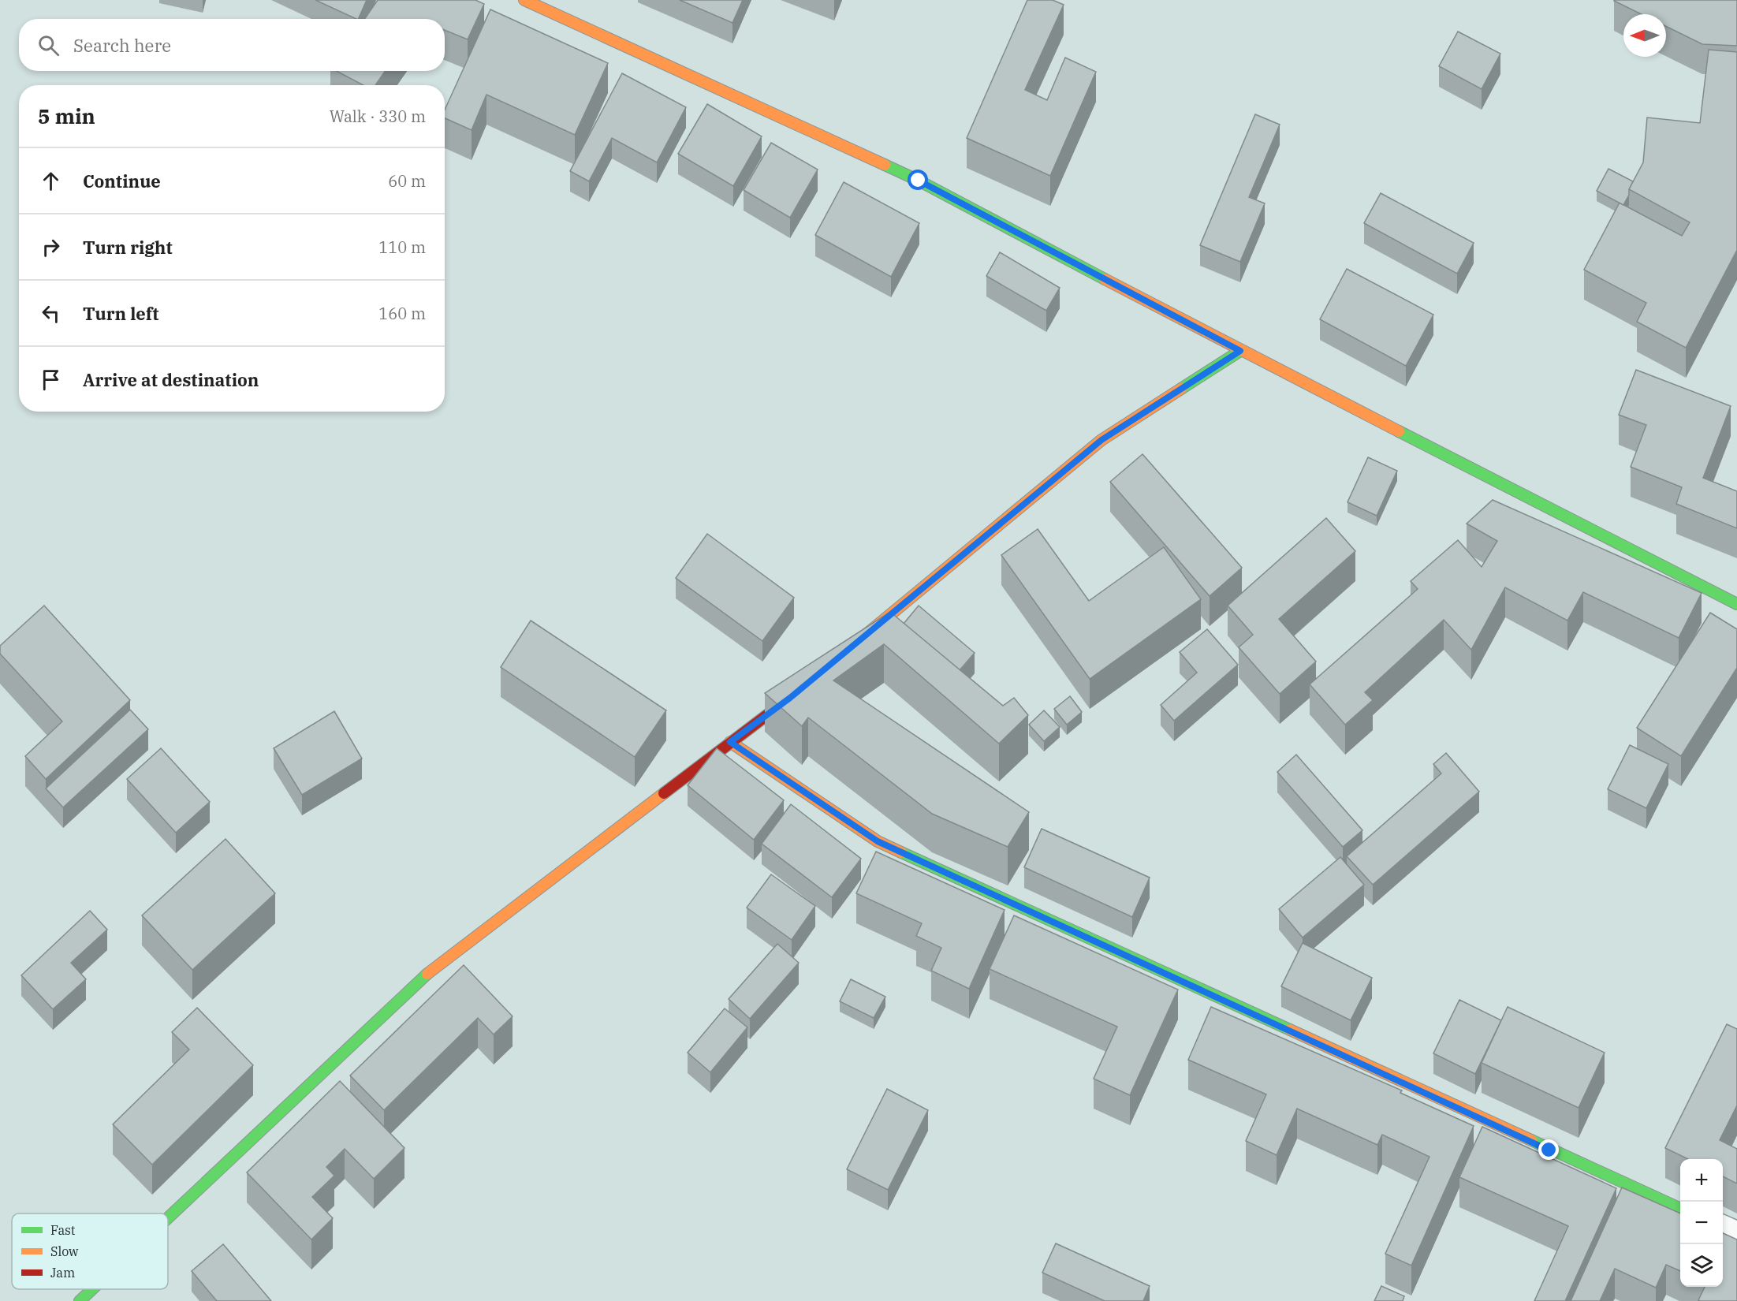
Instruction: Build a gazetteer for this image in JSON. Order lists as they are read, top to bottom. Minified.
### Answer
{"legend":["Fast","Slow","Jam"],"north":"left","page":{"search":"Search here","heading":["5 min","Walk · 330 m"],"list":[["Continue","60 m"],["Turn right","110 m"],["Turn left","160 m"],"Arrive at destination"],"map_buttons":["+","−"]}}
